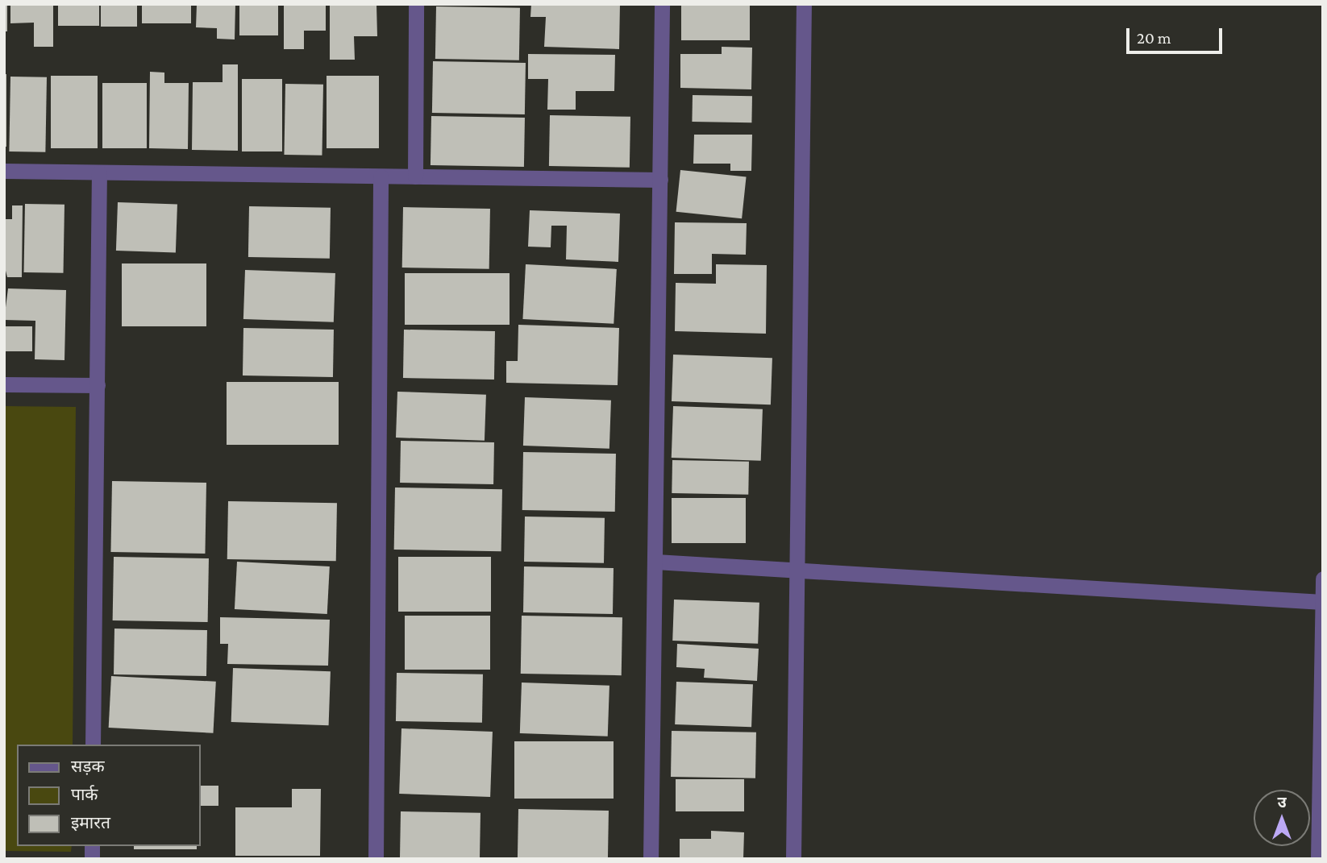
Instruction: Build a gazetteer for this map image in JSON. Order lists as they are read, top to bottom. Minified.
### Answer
{"legend":["सड़क","पार्क","इमारत"],"scale_bar":"20 m","north":"top"}
